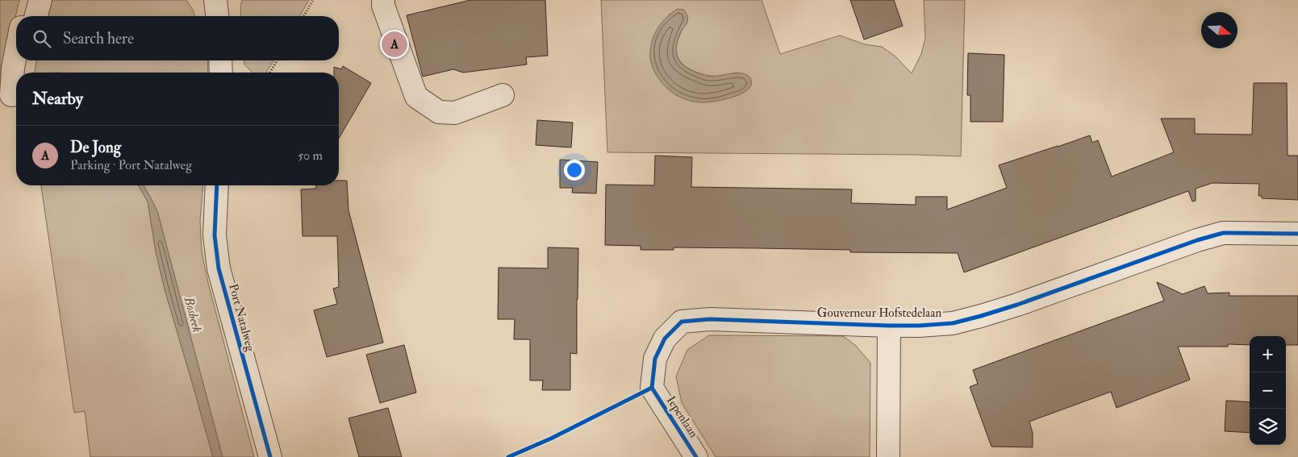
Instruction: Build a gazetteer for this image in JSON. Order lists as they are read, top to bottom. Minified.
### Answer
{"streets":{"street":["Gouverneur Hofstedelaan","Port Natalweg","Iepenlaan"]},"crossings":[["Gouverneur Hofstedelaan","Iepenlaan"]],"water":["Bosbeek"],"north":"right","page":{"search":"Search here","pins":"A","heading":"Nearby","list":[{"mark":"A","name":"De Jong","note":"Parking · Port Natalweg","value":"50 m"}],"map_buttons":["+","−"]}}
